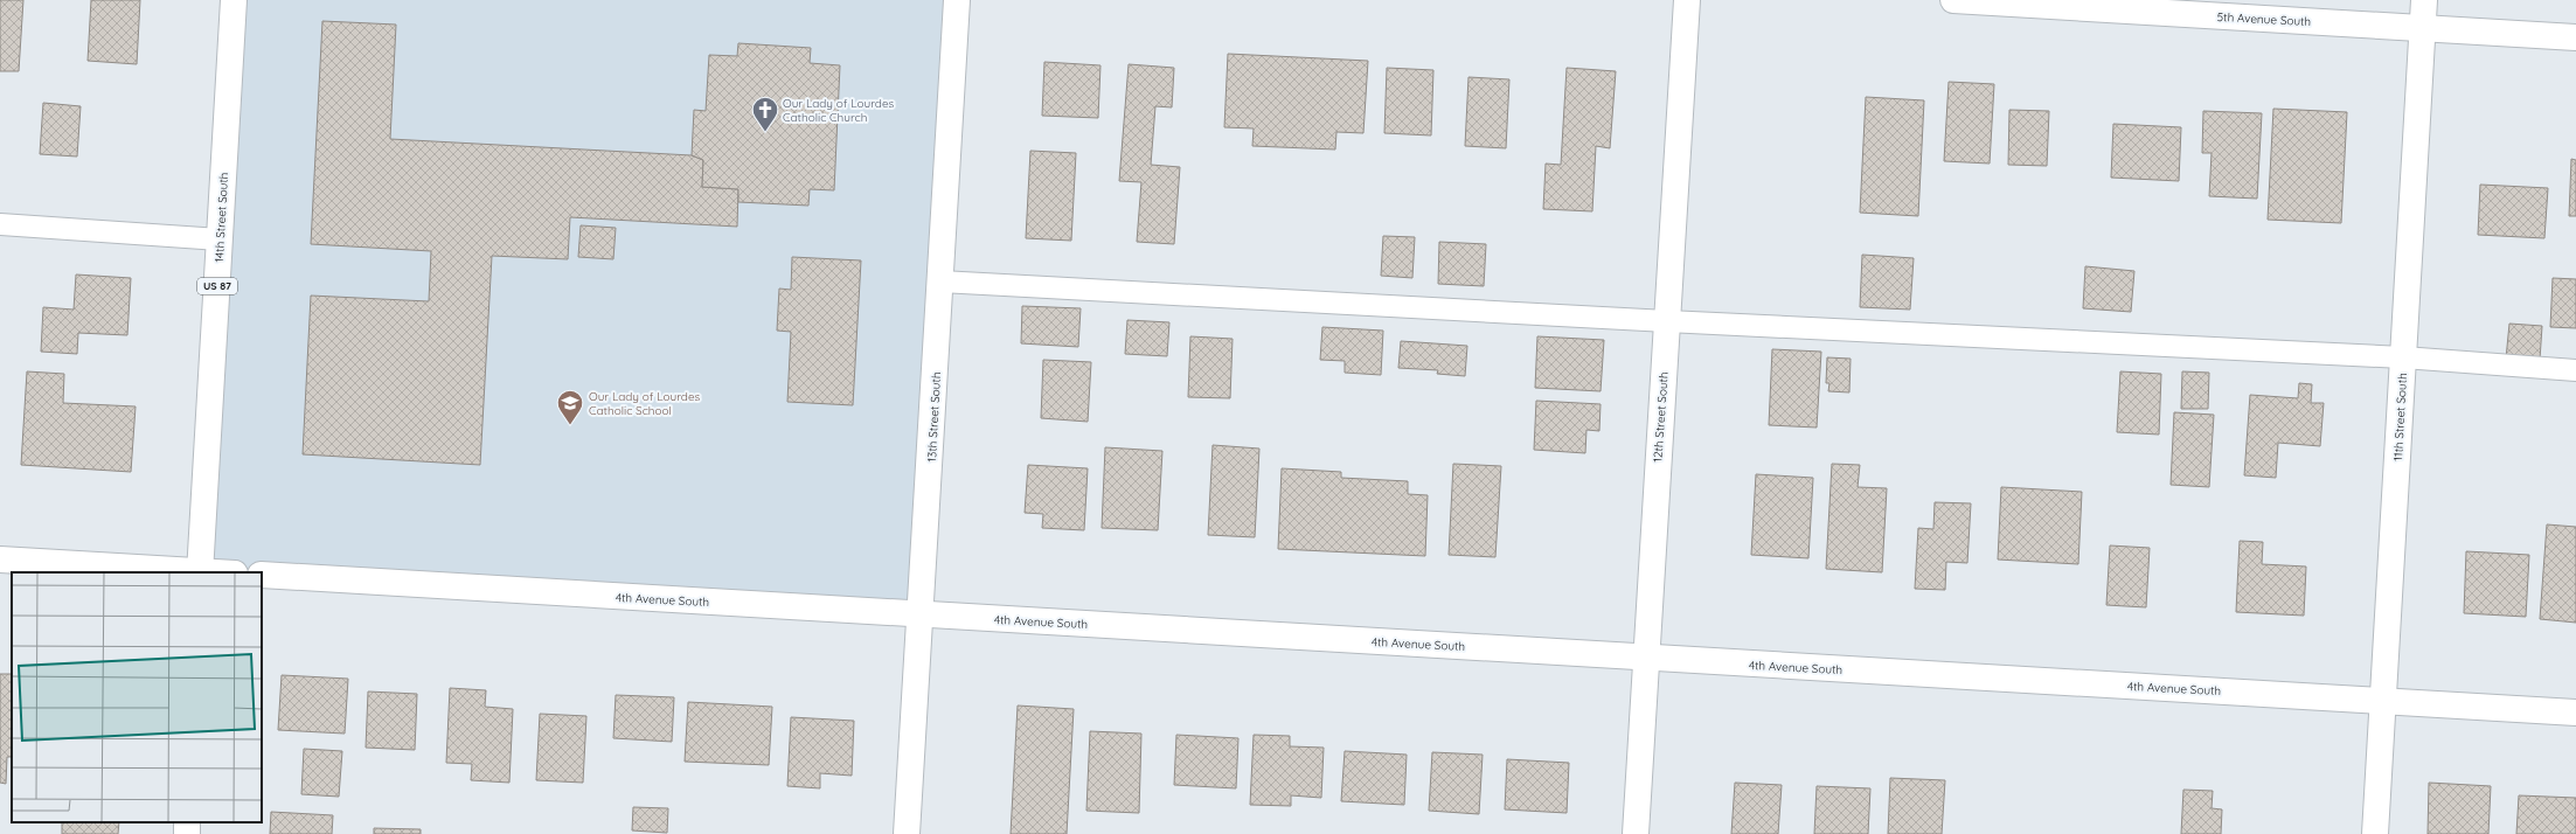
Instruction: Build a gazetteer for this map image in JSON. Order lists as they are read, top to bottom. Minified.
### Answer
{"streets":{"street":["5th Avenue South","14th Street South","US 87","13th Street South","12th Street South","11th Street South","4th Avenue South"]},"crossings":[["5th Avenue South","11th Street South"],["13th Street South","4th Avenue South"],["12th Street South","4th Avenue South"],["11th Street South","4th Avenue South"]],"places":{"church":["Our Lady of Lourdes Catholic Church"],"school or university":["Our Lady of Lourdes Catholic School"]}}
